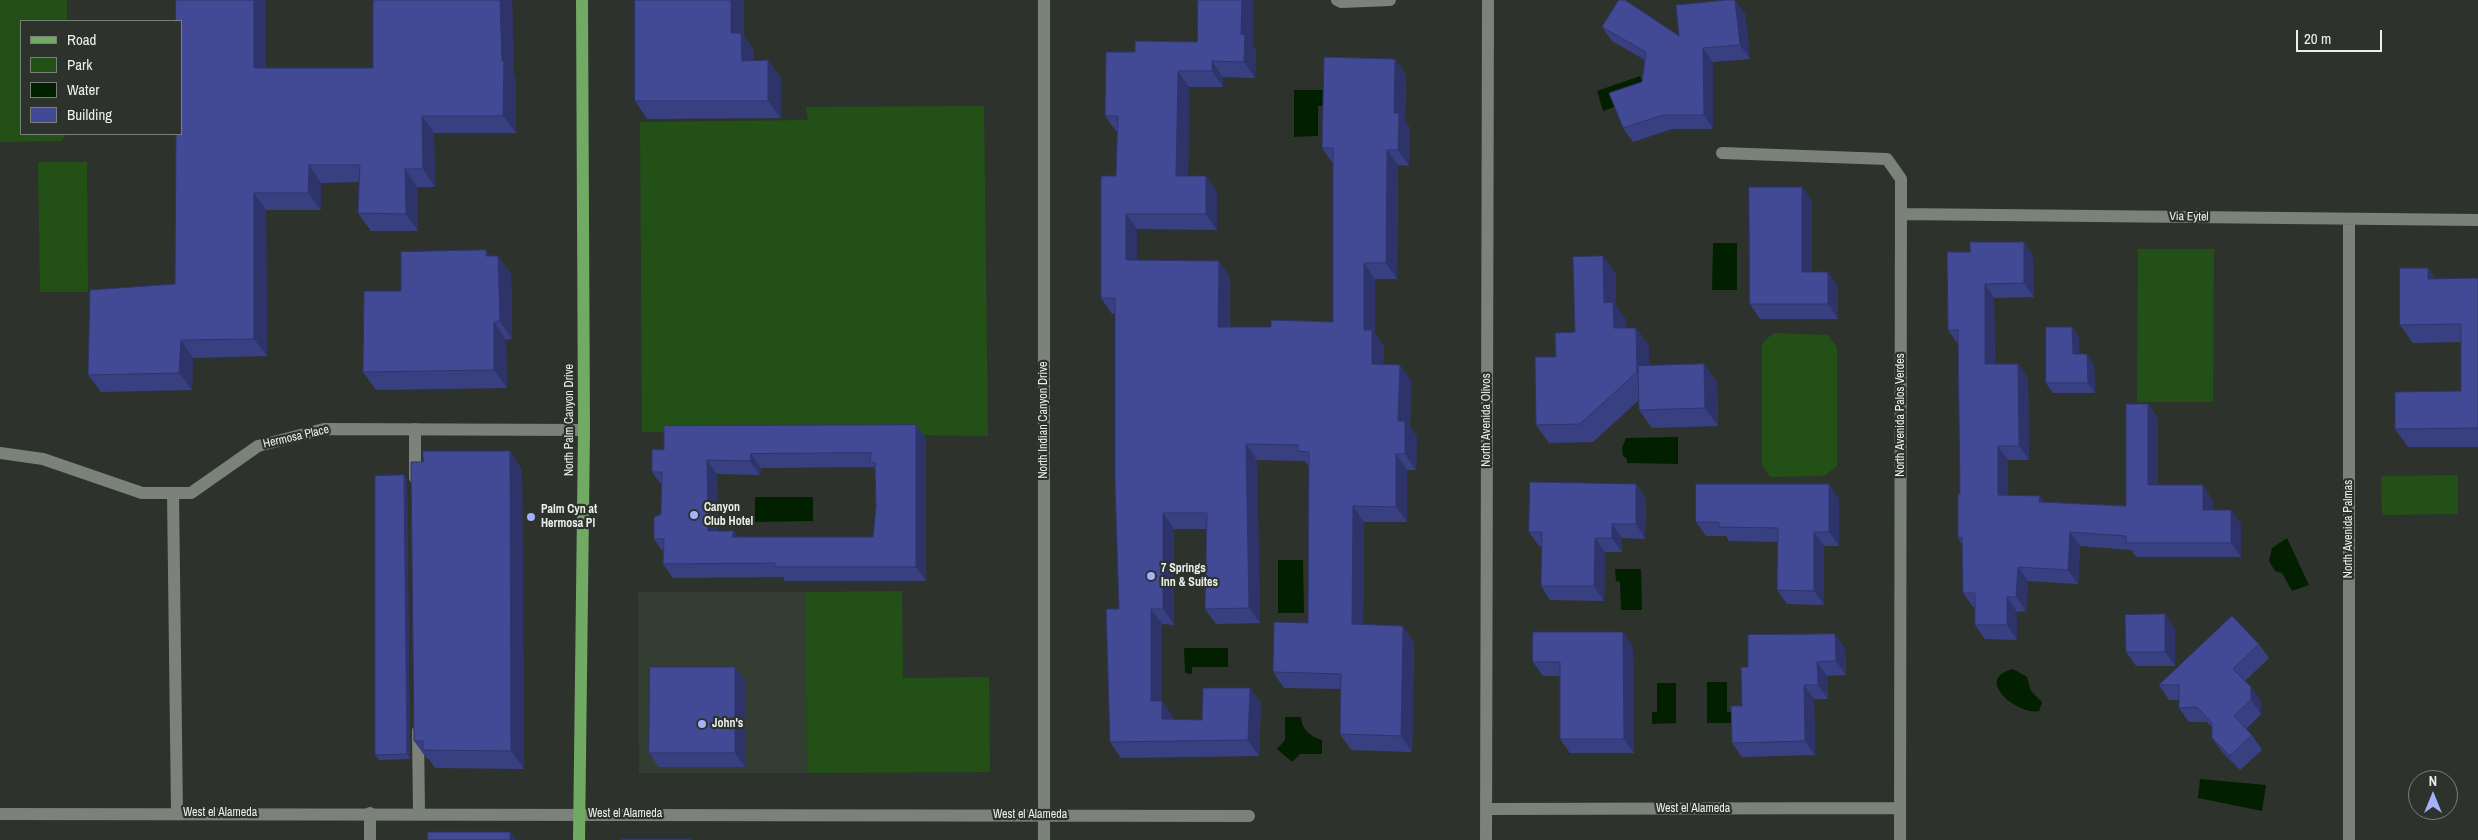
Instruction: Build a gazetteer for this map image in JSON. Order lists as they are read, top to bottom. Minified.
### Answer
{"streets":{"main road":["North Palm Canyon Drive"],"street":["Via Eytel","North Avenida Palos Verdes","North Indian Canyon Drive","North Avenida Olivos","Hermosa Place","North Avenida Palmas","West el Alameda"]},"crossings":[["Via Eytel","North Avenida Palos Verdes"],["Via Eytel","North Avenida Palmas"],["North Avenida Palos Verdes","West el Alameda"],["North Palm Canyon Drive","Hermosa Place"],["North Palm Canyon Drive","West el Alameda"],["North Indian Canyon Drive","West el Alameda"],["North Avenida Olivos","West el Alameda"]],"places":["Canyon Club Hotel","Palm Cyn at Hermosa Pl","7 Springs Inn & Suites","John's"],"legend":["Road","Park","Water","Building"],"scale_bar":"20 m","north":"top"}
